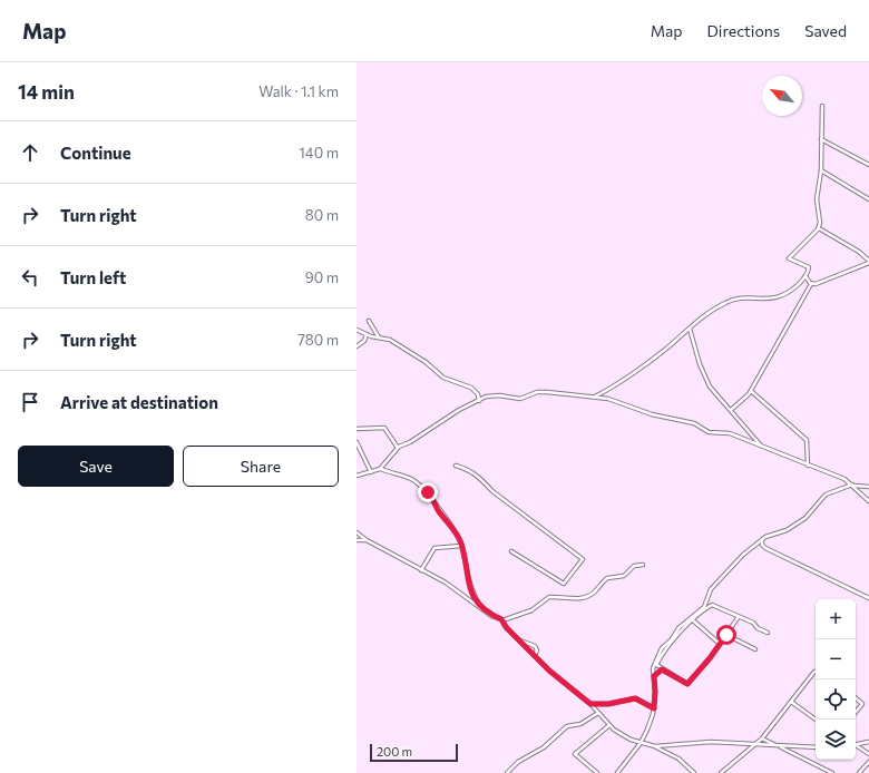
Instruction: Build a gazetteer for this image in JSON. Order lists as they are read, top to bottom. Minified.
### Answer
{"scale_bar":"200 m","north":"top left","page":{"header":"Map","nav":["Map","Directions","Saved"],"heading":["14 min","Walk · 1.1 km"],"list":[["Continue","140 m"],["Turn right","80 m"],["Turn left","90 m"],["Turn right","780 m"],"Arrive at destination"],"buttons":["Save","Share"],"map_buttons":["+","−"],"scale":"200 m"}}
